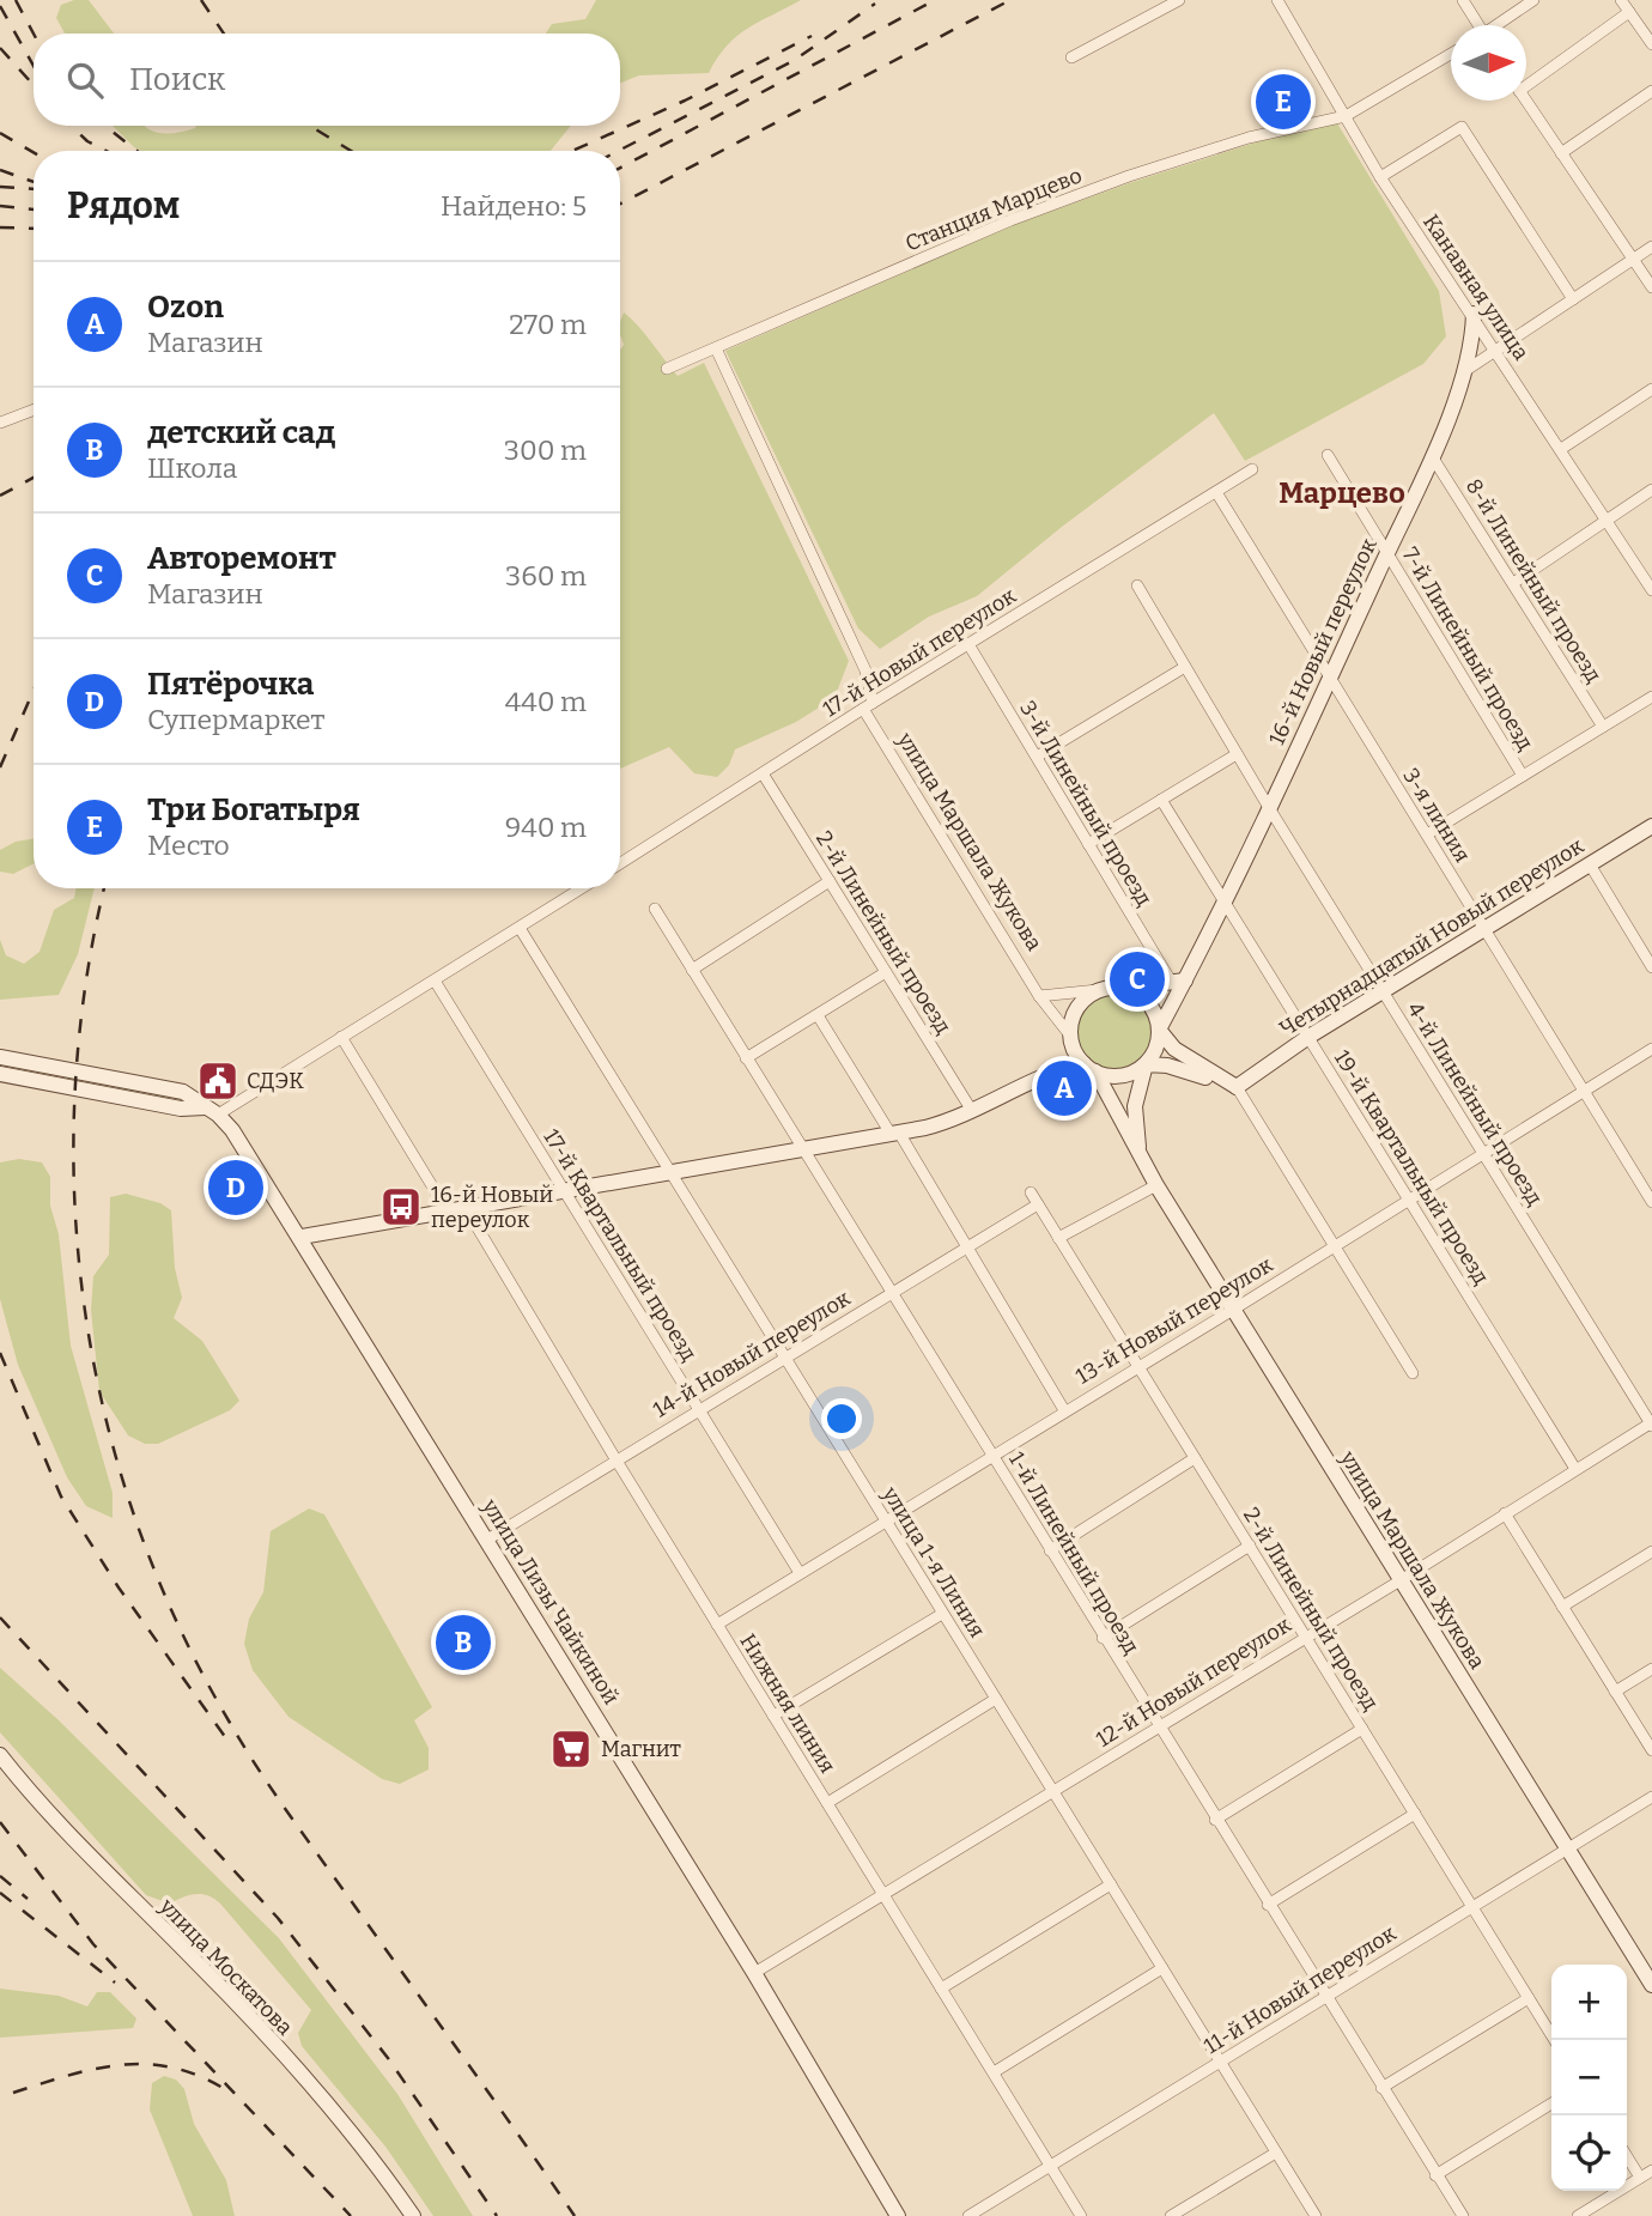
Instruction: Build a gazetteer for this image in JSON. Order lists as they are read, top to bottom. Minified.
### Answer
{"streets":{"main road":["16-й Новый переулок","улица Маршала Жукова","Четырнадцатый Новый переулок","улица Лизы Чайкиной","улица Москатова"],"street":["Станция Марцево","Канавная улица","8-й Линейный проезд","7-й Линейный проезд","17-й Новый переулок","3-й Линейный проезд","3-я линия","2-й Линейный проезд","4-й Линейный проезд","19-й Квартальный проезд","17-й Квартальный проезд","13-й Новый переулок","14-й Новый переулок","1-й Линейный проезд","улица 1-я Линия","12-й Новый переулок","Нижняя линия","11-й Новый переулок"]},"crossings":[["Станция Марцево","Канавная улица"],["Станция Марцево","улица Маршала Жукова"],["Канавная улица","16-й Новый переулок"],["8-й Линейный проезд","16-й Новый переулок"],["16-й Новый переулок","7-й Линейный проезд"],["16-й Новый переулок","3-я линия"],["16-й Новый переулок","улица Маршала Жукова"],["16-й Новый переулок","4-й Линейный проезд"],["16-й Новый переулок","19-й Квартальный проезд"],["17-й Новый переулок","3-й Линейный проезд"],["17-й Новый переулок","3-я линия"],["17-й Новый переулок","улица Маршала Жукова"],["17-й Новый переулок","2-й Линейный проезд"],["3-я линия","Четырнадцатый Новый переулок"],["3-я линия","13-й Новый переулок"],["улица Маршала Жукова","13-й Новый переулок"],["улица Маршала Жукова","12-й Новый переулок"],["улица Маршала Жукова","11-й Новый переулок"],["2-й Линейный проезд","13-й Новый переулок"],["2-й Линейный проезд","14-й Новый переулок"],["2-й Линейный проезд","12-й Новый переулок"],["2-й Линейный проезд","11-й Новый переулок"],["Четырнадцатый Новый переулок","4-й Линейный проезд"],["Четырнадцатый Новый переулок","19-й Квартальный проезд"],["4-й Линейный проезд","13-й Новый переулок"],["4-й Линейный проезд","12-й Новый переулок"],["19-й Квартальный проезд","13-й Новый переулок"],["19-й Квартальный проезд","12-й Новый переулок"],["17-й Квартальный проезд","13-й Новый переулок"],["17-й Квартальный проезд","14-й Новый переулок"],["13-й Новый переулок","1-й Линейный проезд"],["13-й Новый переулок","улица 1-я Линия"],["13-й Новый переулок","Нижняя линия"],["14-й Новый переулок","1-й Линейный проезд"],["14-й Новый переулок","улица 1-я Линия"],["14-й Новый переулок","улица Лизы Чайкиной"],["14-й Новый переулок","Нижняя линия"],["1-й Линейный проезд","12-й Новый переулок"],["1-й Линейный проезд","11-й Новый переулок"],["улица 1-я Линия","12-й Новый переулок"],["улица 1-я Линия","11-й Новый переулок"],["улица Лизы Чайкиной","12-й Новый переулок"],["12-й Новый переулок","Нижняя линия"],["Нижняя линия","11-й Новый переулок"]],"districts":["Марцево"],"places":{"public building":["СДЭК"],"bus stop":["16-й Новый переулок"],"supermarket":["Магнит"]},"north":"right","page":{"search":"Поиск","pins":["E","C","A","D","B"],"heading":["Рядом","Найдено: 5"],"list":[{"mark":"A","name":"Ozon","note":"Магазин","value":"270 m"},{"mark":"B","name":"детский сад","note":"Школа","value":"300 m"},{"mark":"C","name":"Авторемонт","note":"Магазин","value":"360 m"},{"mark":"D","name":"Пятёрочка","note":"Супермаркет","value":"440 m"},{"mark":"E","name":"Три Богатыря","note":"Место","value":"940 m"}],"map_buttons":["+","−"]}}
